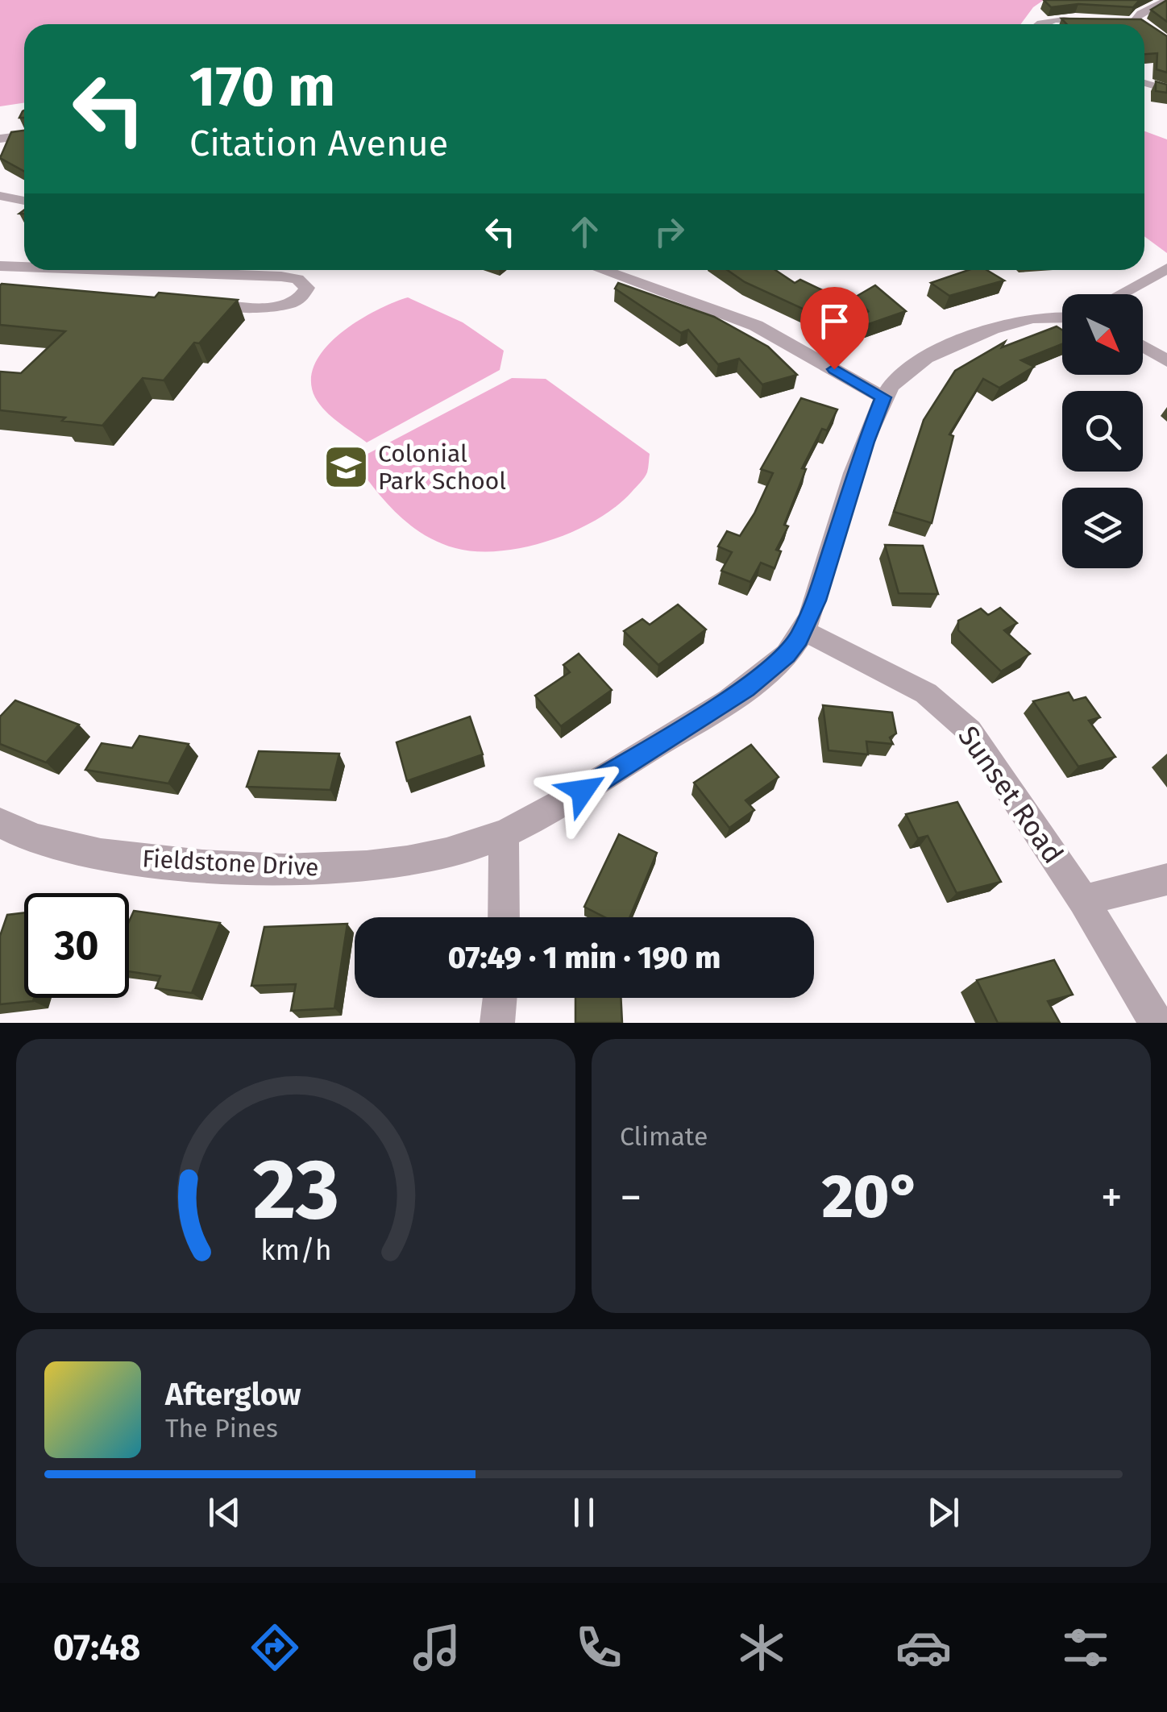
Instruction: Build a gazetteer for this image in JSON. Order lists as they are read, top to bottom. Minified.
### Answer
{"streets":{"street":["Sunset Road","Fieldstone Drive"]},"crossings":[["Sunset Road","Fieldstone Drive"]],"places":{"school or university":["Colonial Park School"]},"north":"bottom right","page":{"turn":["170 m","Citation Avenue"],"limit":"30","trip":"07:49 · 1 min · 190 m","tile":"Climate","heat":["−","20°","+"],"song":["Afterglow","The Pines"],"tabs":"07:48","gauge":["23","km/h"]}}
